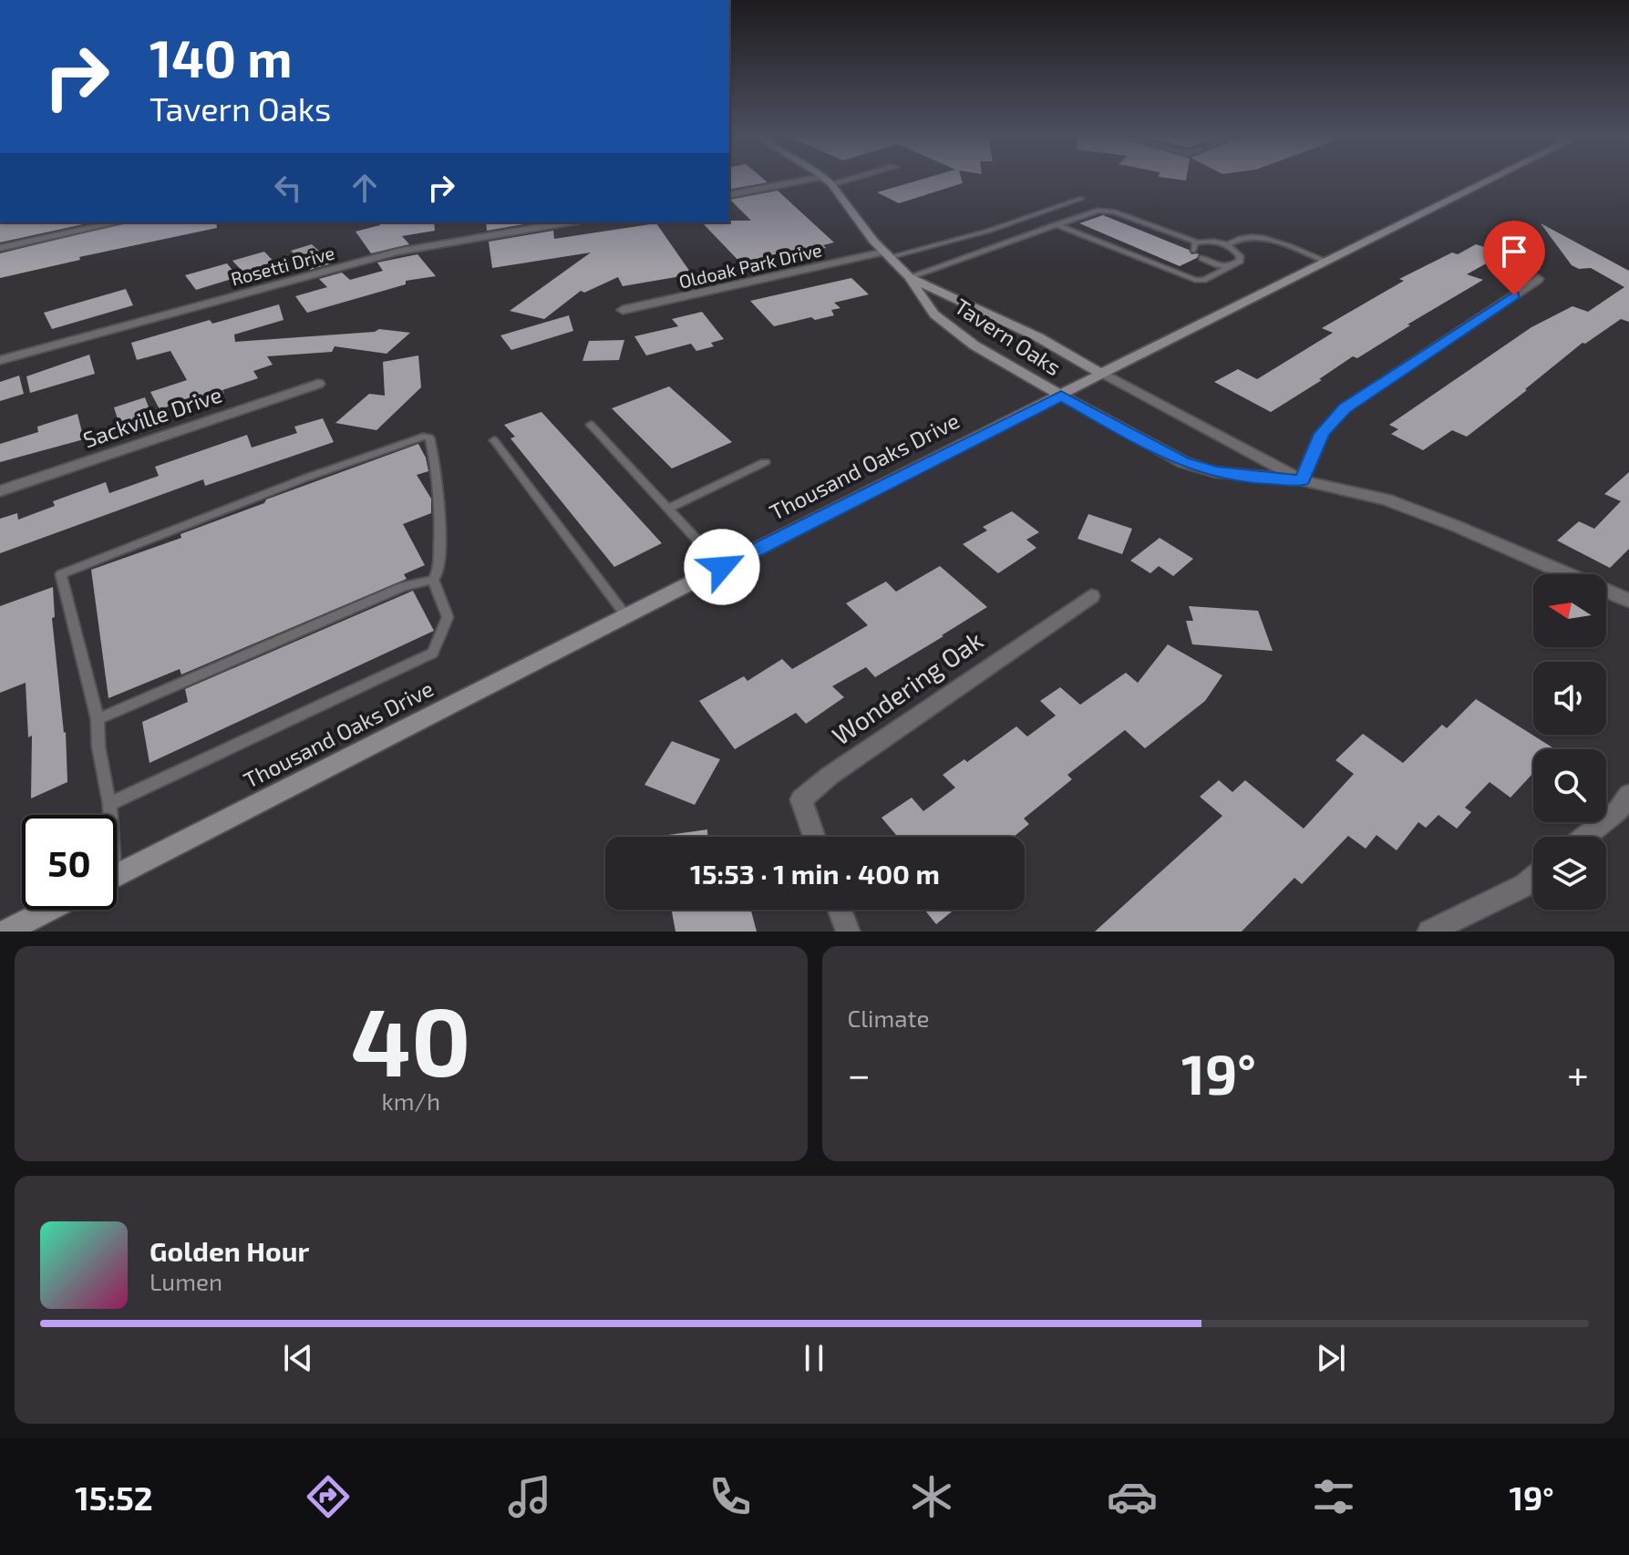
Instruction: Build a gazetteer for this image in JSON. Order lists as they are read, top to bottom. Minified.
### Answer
{"streets":{"main road":["Tavern Oaks","Thousand Oaks Drive"],"street":["Rosetti Drive","Oldoak Park Drive","Sackville Drive","Wondering Oak"]},"crossings":[["Oldoak Park Drive","Tavern Oaks"],["Tavern Oaks","Thousand Oaks Drive"]],"north":"left","page":{"turn":["140 m","Tavern Oaks"],"limit":"50","trip":"15:53 · 1 min · 400 m","tile":[["40","km/h"],"Climate"],"heat":["−","19°","+"],"song":["Golden Hour","Lumen"],"tabs":["15:52","19°"]}}
